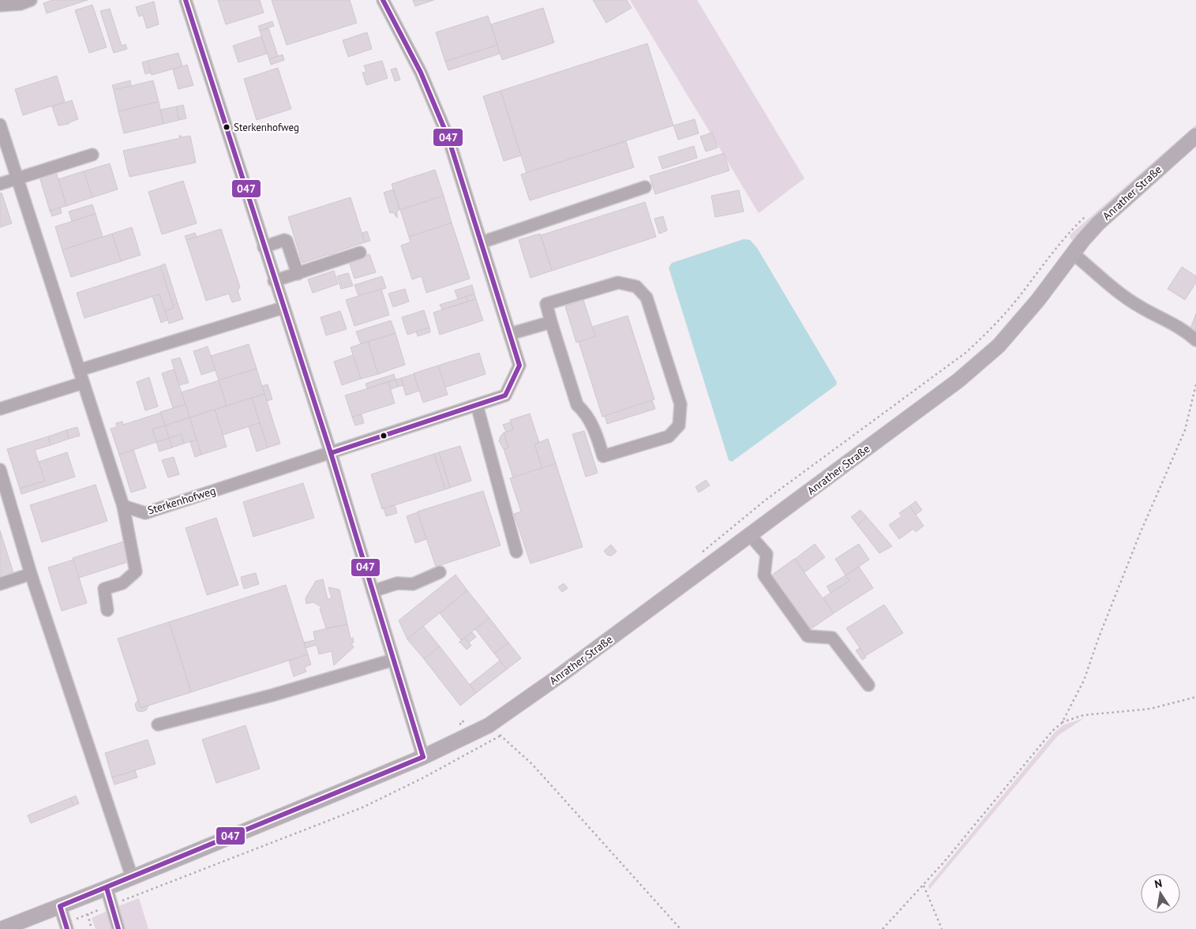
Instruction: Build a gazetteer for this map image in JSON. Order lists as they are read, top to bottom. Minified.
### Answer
{"streets":{"main road":["Anrather Straße"],"street":["Sterkenhofweg"]},"places":["Sterkenhofweg"],"lines":["transit line 047"],"north":"top"}
